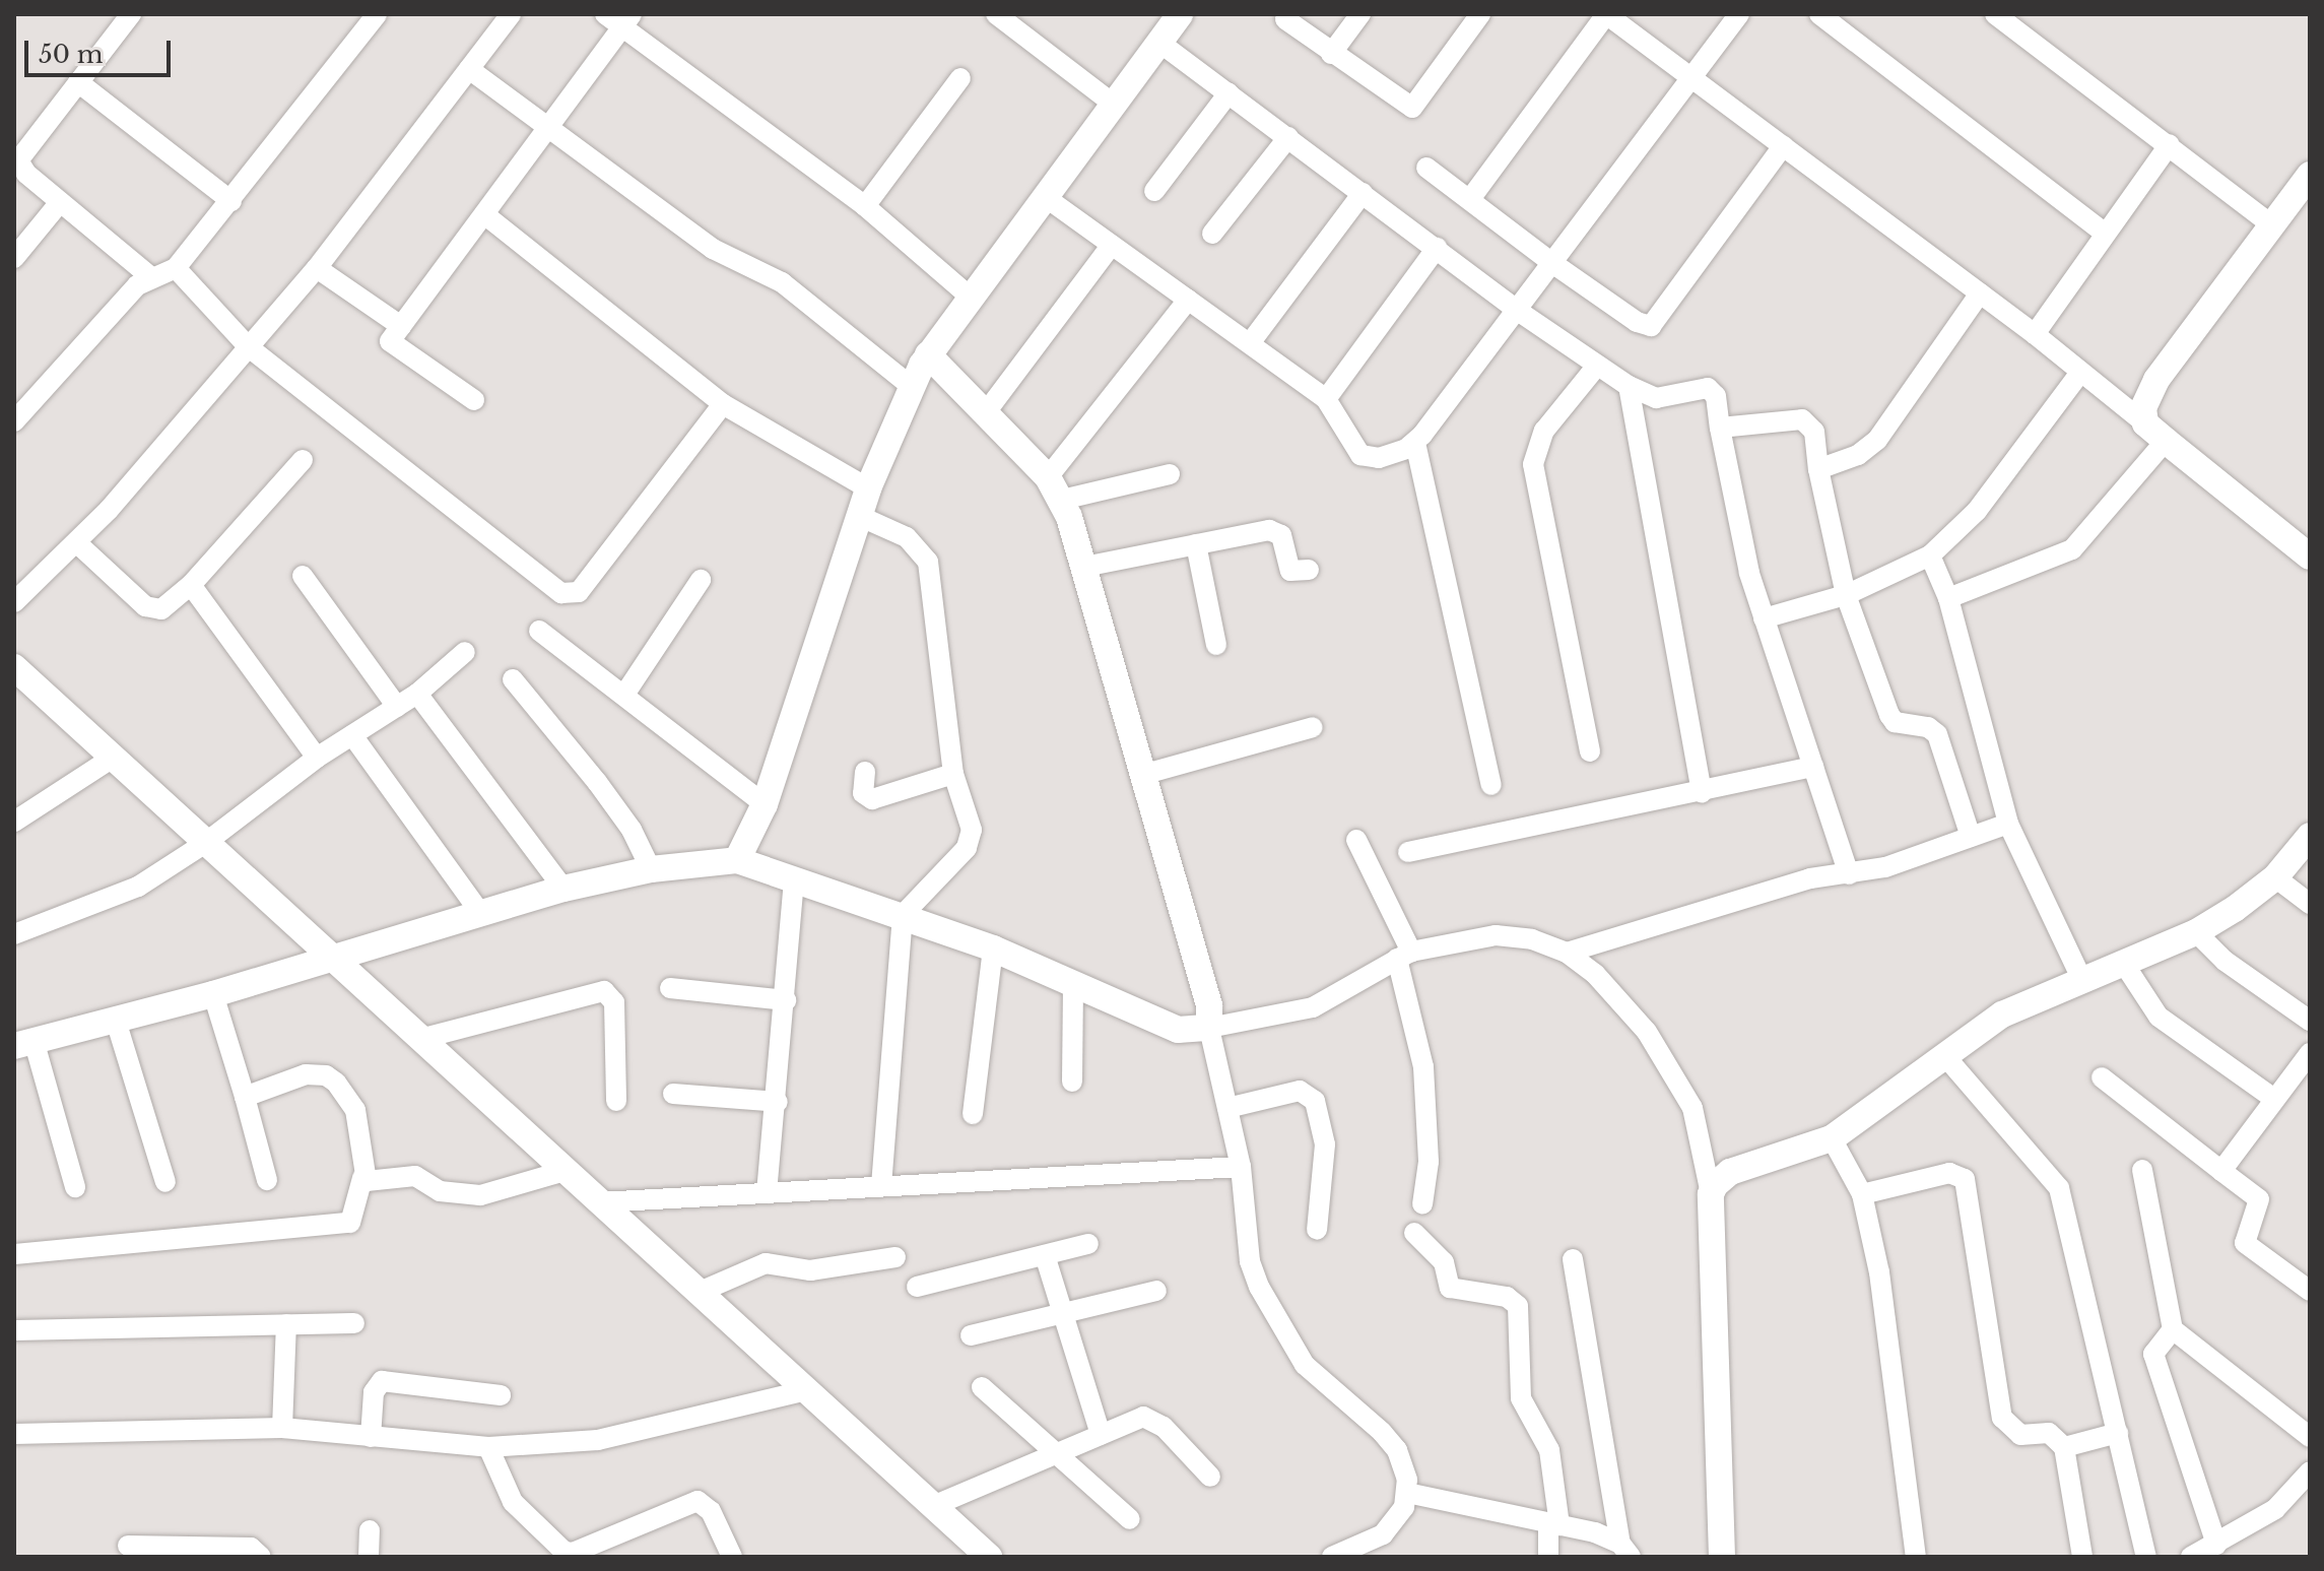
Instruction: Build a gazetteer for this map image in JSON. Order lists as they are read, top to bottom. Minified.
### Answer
{"scale_bar":"50 m"}
